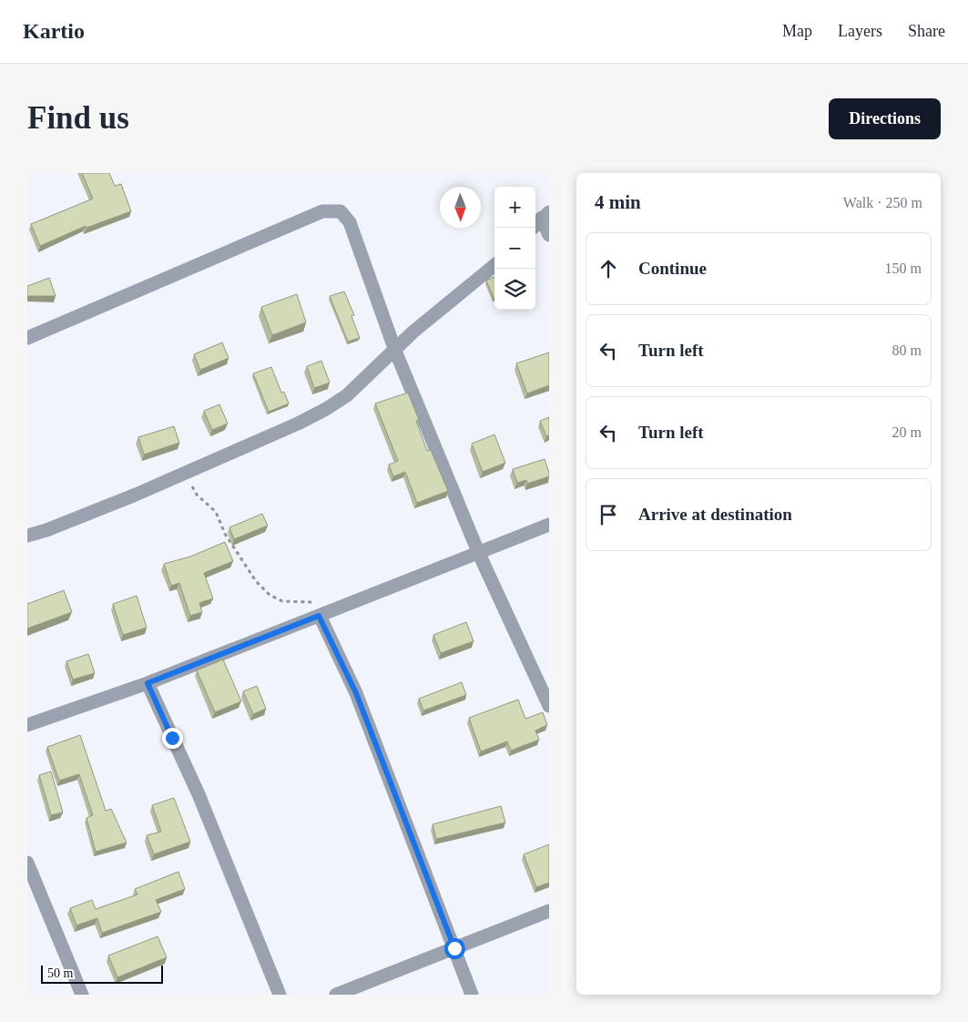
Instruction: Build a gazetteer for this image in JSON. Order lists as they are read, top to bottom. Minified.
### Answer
{"scale_bar":"50 m","north":"bottom","page":{"header":"Kartio","nav":["Map","Layers","Share"],"buttons":"Directions","title":"Find us","heading":["4 min","Walk · 250 m"],"map_buttons":["+","−"],"list":[["Continue","150 m"],["Turn left","80 m"],["Turn left","20 m"],"Arrive at destination"],"scale":"50 m"}}
